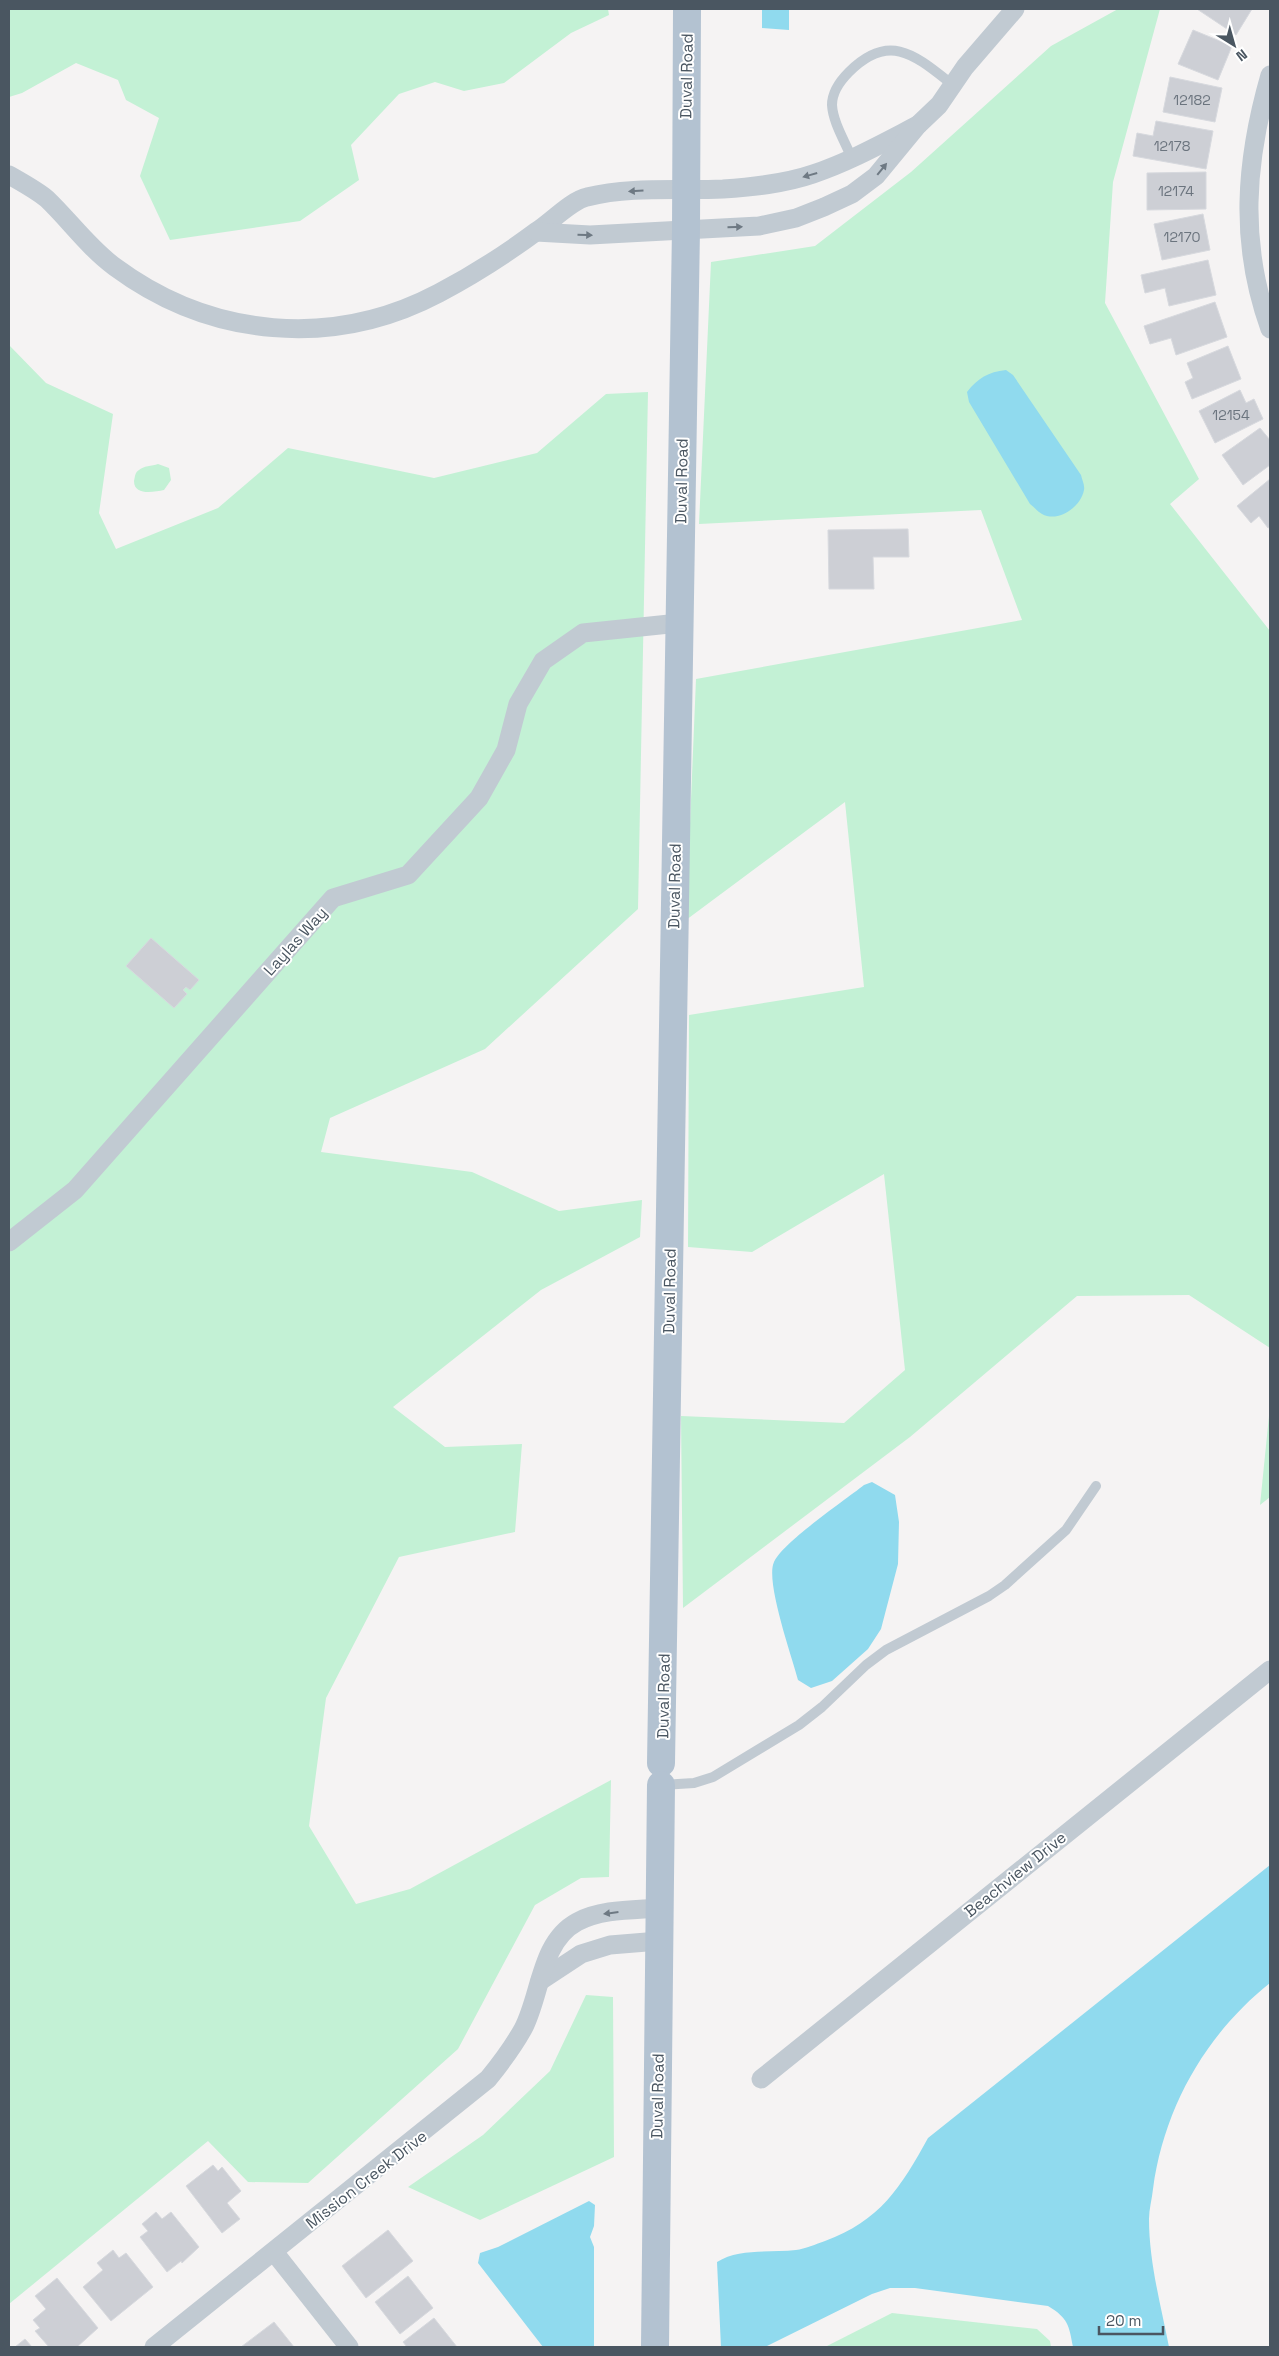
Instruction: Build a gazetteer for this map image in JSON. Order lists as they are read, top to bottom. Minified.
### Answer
{"streets":{"main road":["Duval Road"],"street":["Laylas Way","Beachview Drive","Mission Creek Drive"]},"crossings":[["Duval Road","Laylas Way"],["Duval Road","Mission Creek Drive"]],"house_numbers":["12182","12178","12174","12170","12154"],"scale_bar":"20 m","north":"bottom right"}
